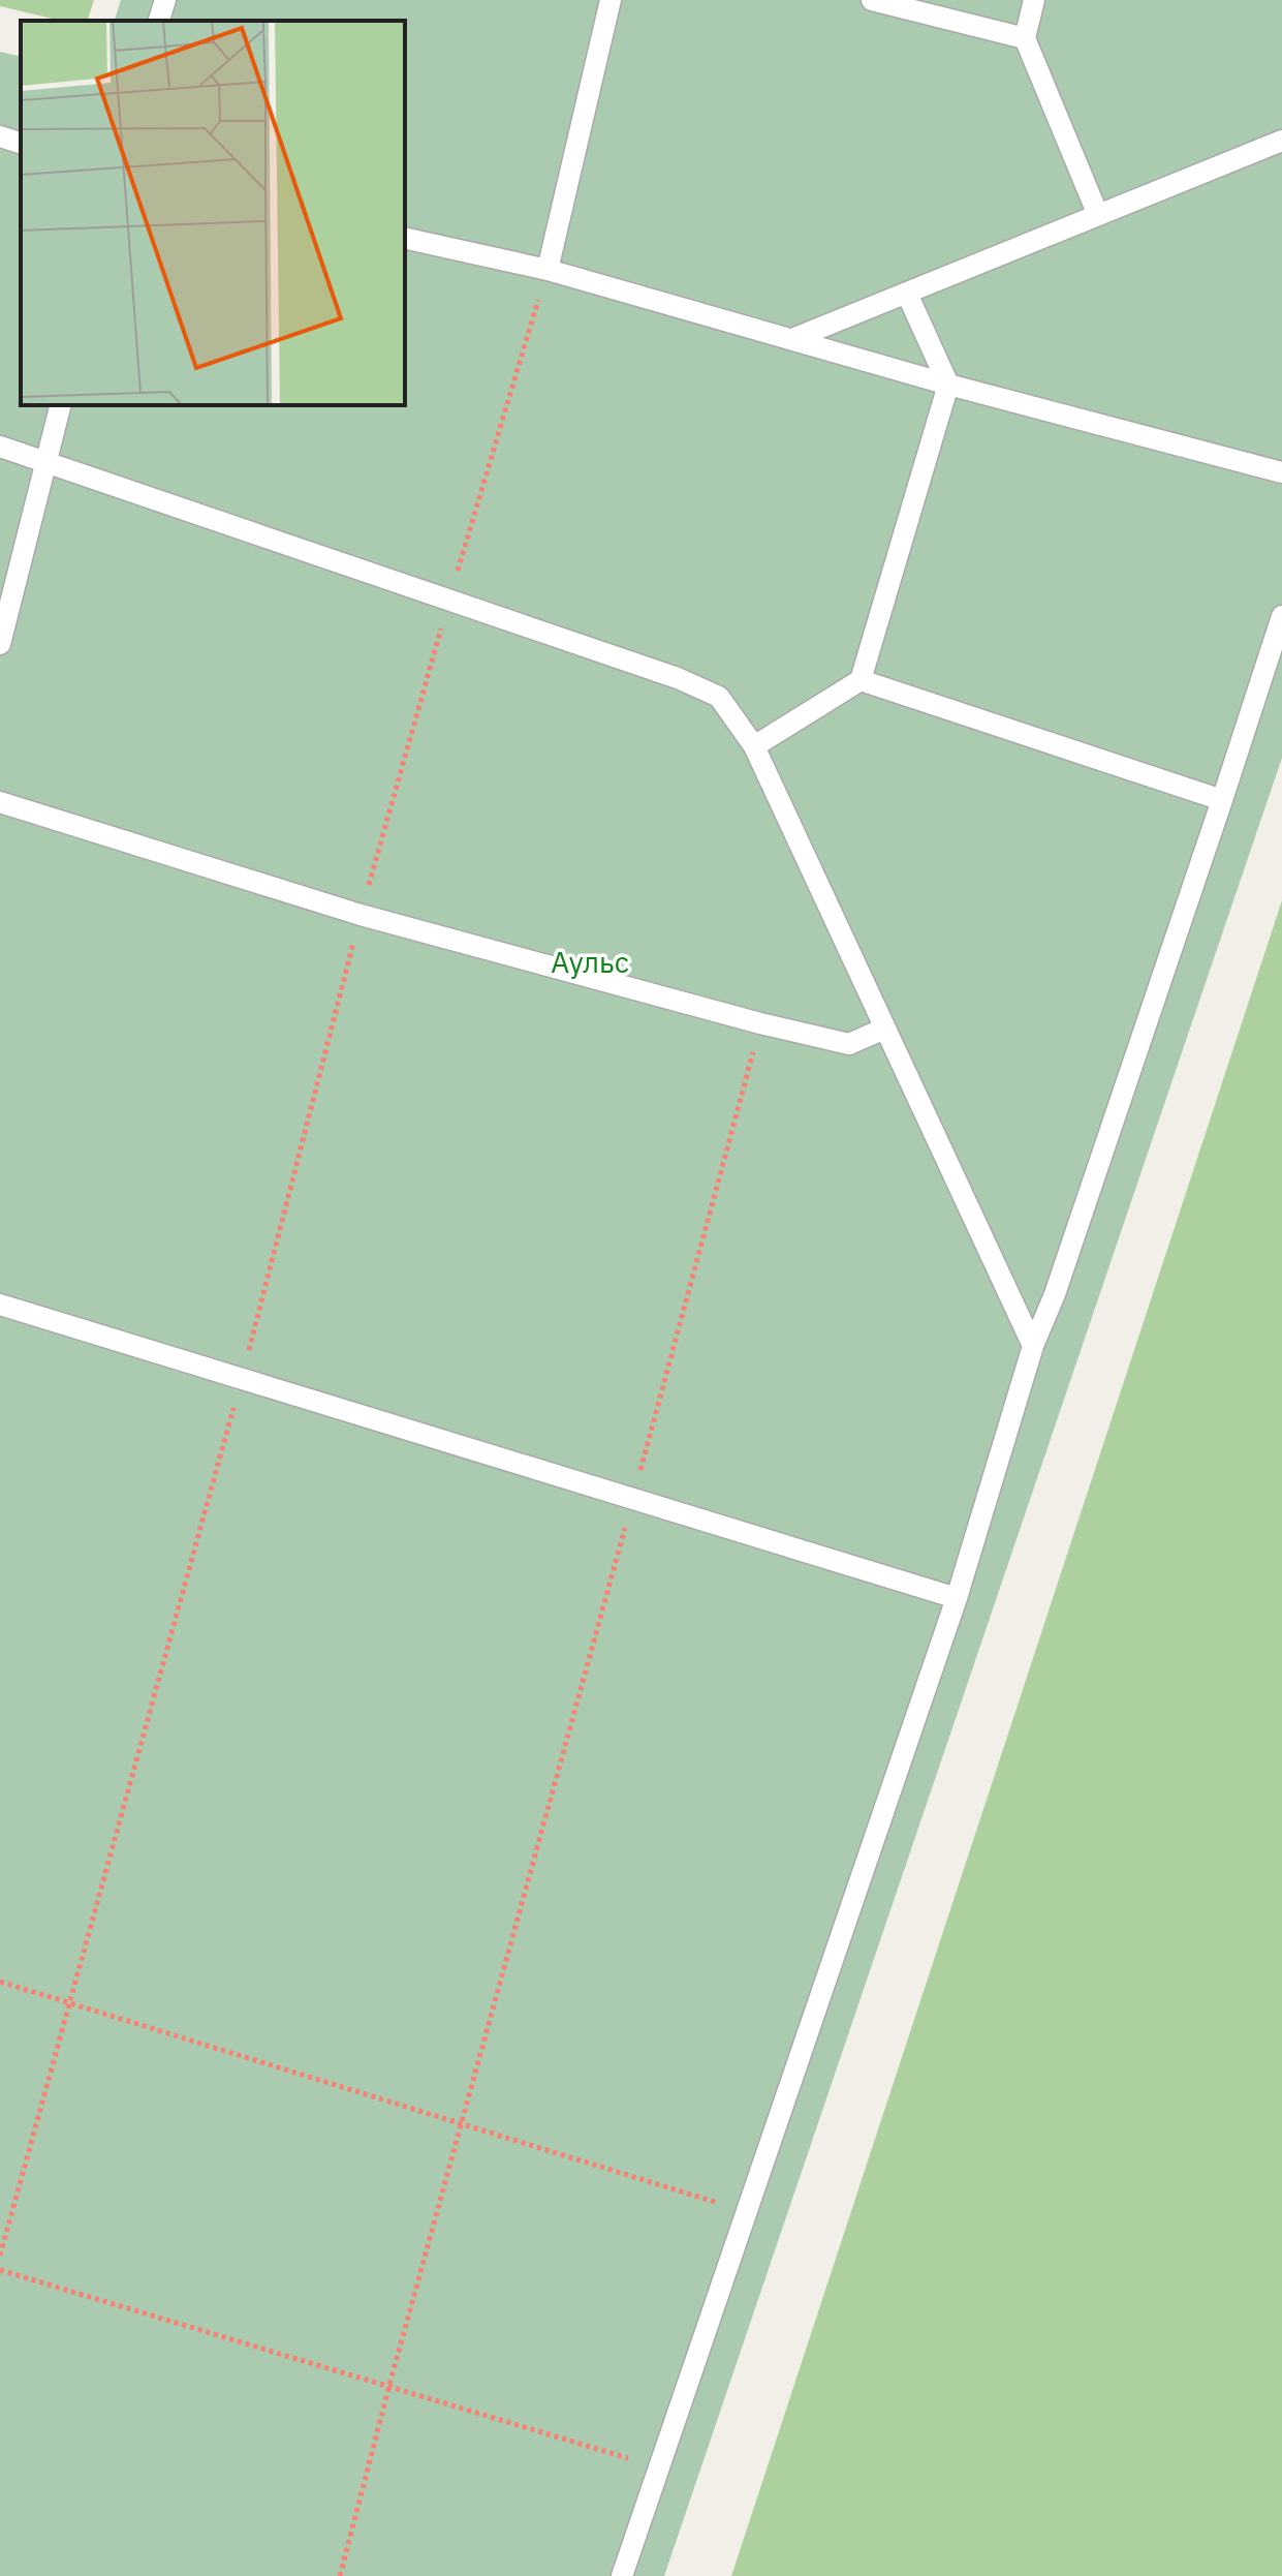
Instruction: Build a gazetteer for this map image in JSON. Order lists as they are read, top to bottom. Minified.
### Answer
{"parks":["Аульс"]}
